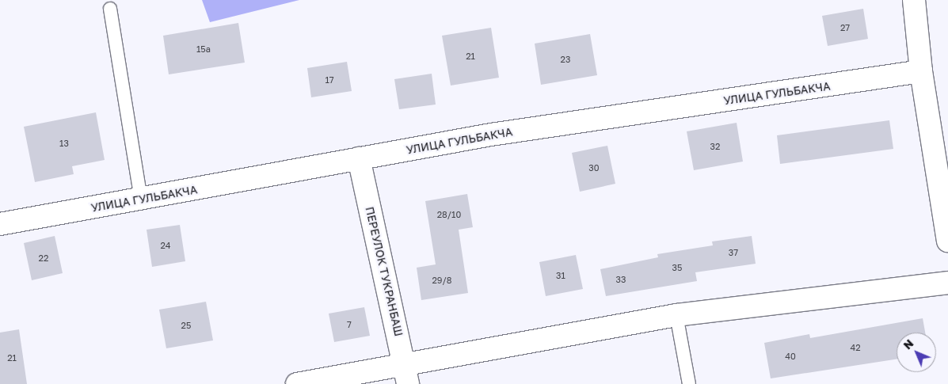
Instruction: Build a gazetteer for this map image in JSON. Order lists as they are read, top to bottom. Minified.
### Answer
{"streets":{"street":["УЛИЦА ГУЛЬБАКЧА","ПЕРЕУЛОК ТУКРАНБАШ"]},"crossings":[["УЛИЦА ГУЛЬБАКЧА","ПЕРЕУЛОК ТУКРАНБАШ"]],"house_numbers":["27","15а","21","23","17","13","32","30","28/10","24","37","22","35","31","33","29/8","7","25","42","40","21"],"north":"top left"}
